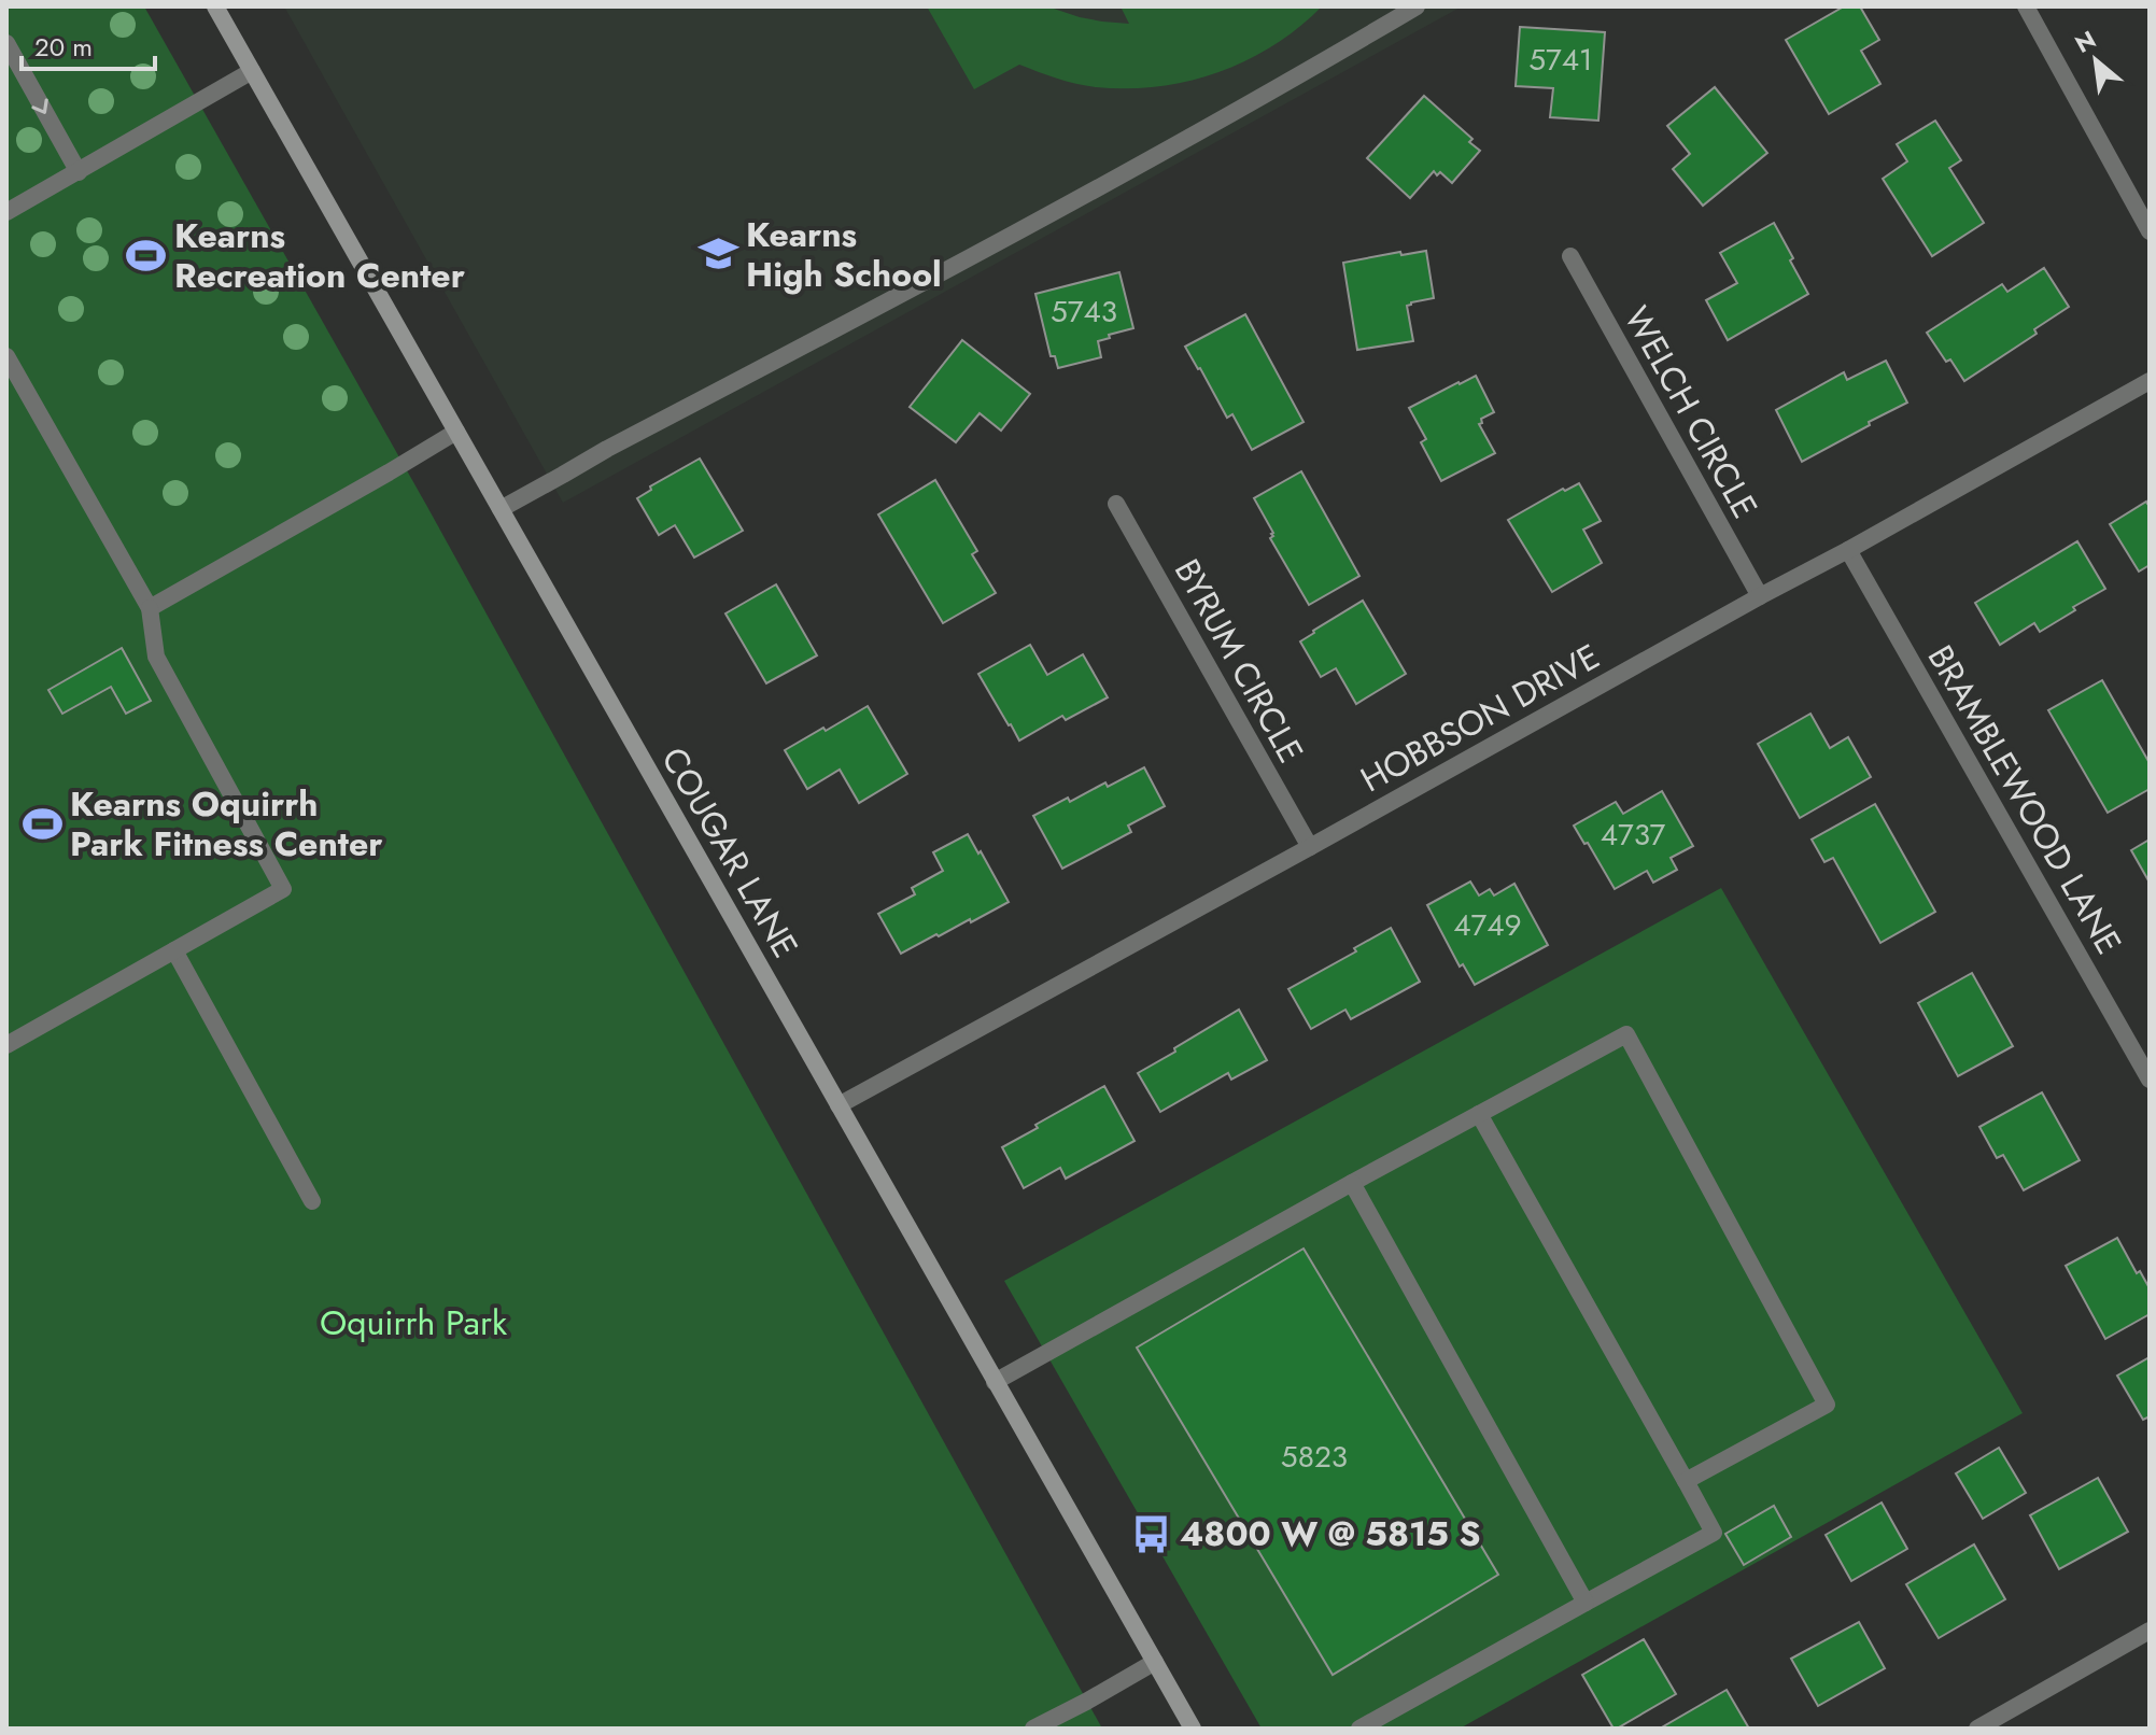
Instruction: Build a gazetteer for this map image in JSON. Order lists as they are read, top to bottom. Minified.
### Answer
{"streets":{"main road":["COUGAR LANE"],"street":["WELCH CIRCLE","BYRUM CIRCLE","HOBBSON DRIVE","BRAMBLEWOOD LANE"]},"crossings":[["WELCH CIRCLE","HOBBSON DRIVE"],["BYRUM CIRCLE","HOBBSON DRIVE"],["HOBBSON DRIVE","BRAMBLEWOOD LANE"],["HOBBSON DRIVE","COUGAR LANE"]],"parks":["Oquirrh Park"],"places":{"school or university":["Kearns High School"],"sports":["Kearns Recreation Center","Kearns Oquirrh Park Fitness Center"],"bus stop":["4800 W @ 5815 S"]},"house_numbers":["5741","5743","4737","4749","5823"],"scale_bar":"20 m","north":"top left"}
